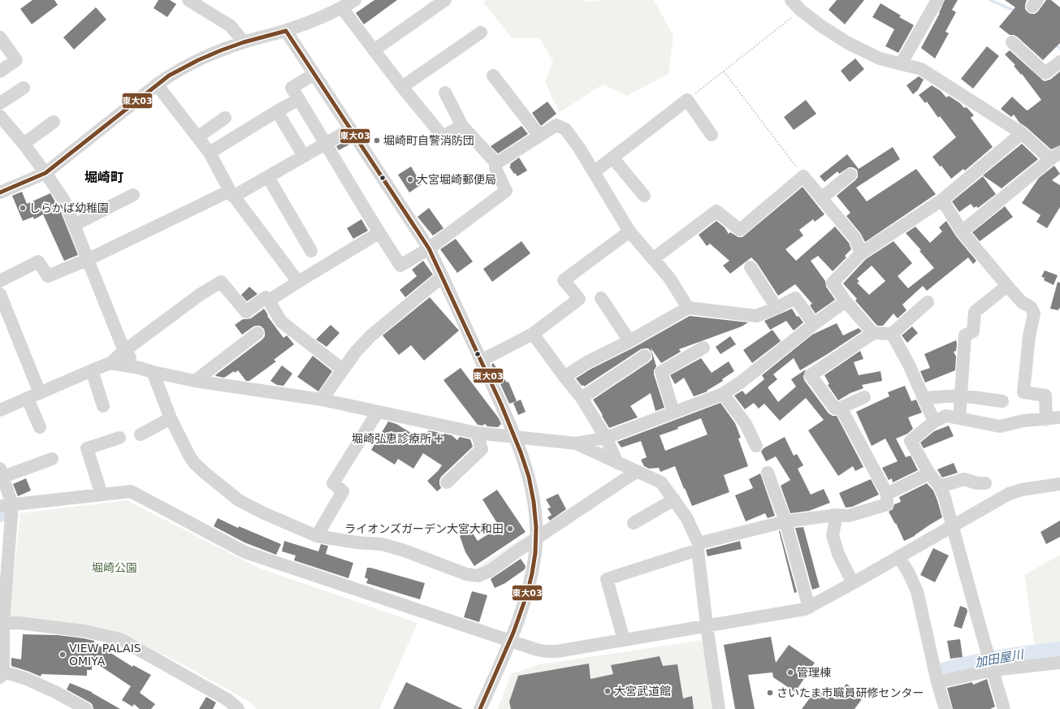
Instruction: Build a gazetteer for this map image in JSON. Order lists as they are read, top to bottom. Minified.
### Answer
{"districts":["堀崎町"],"water":["加田屋川"],"parks":["堀崎公園"],"places":{"other":["堀崎町自警消防団","大宮堀崎郵便局","しらかば幼稚園","ライオンズガーデン大宮大和田","VIEW PALAIS OMIYA","管理棟","大宮武道館","さいたま市職員研修センター"],"health":["堀崎弘恵診療所"]},"lines":["transit line 東大03"]}
